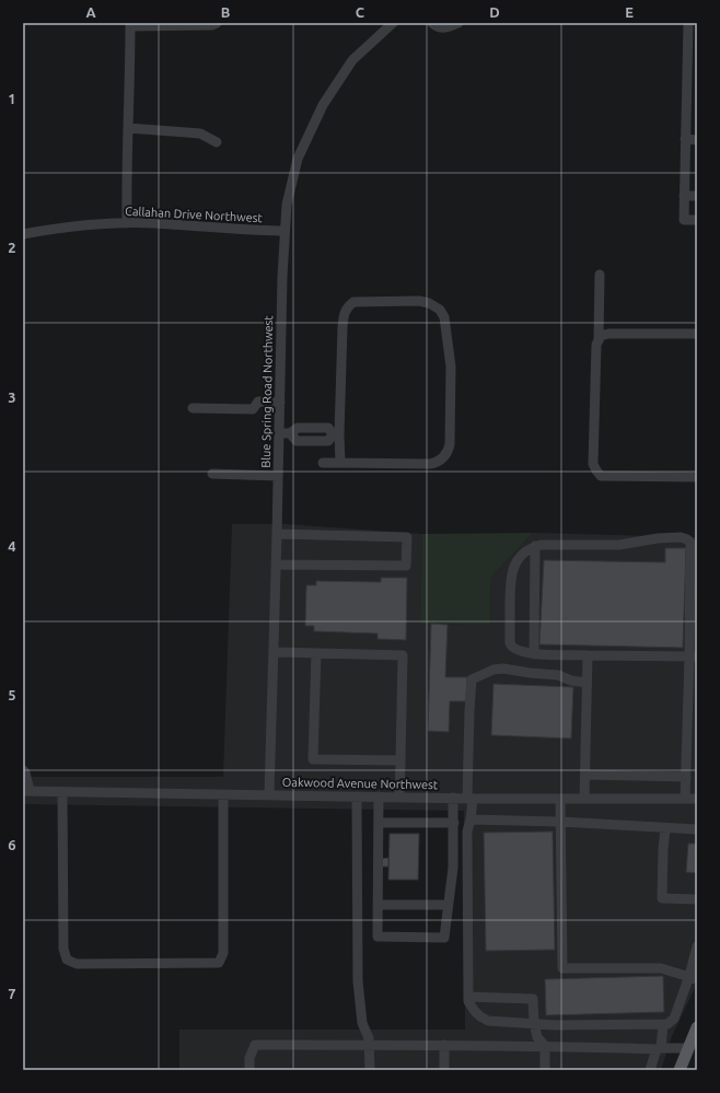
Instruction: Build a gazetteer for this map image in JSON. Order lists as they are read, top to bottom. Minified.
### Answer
{"streets":{"street":["Callahan Drive Northwest","Blue Spring Road Northwest","Oakwood Avenue Northwest"]},"crossings":[["Callahan Drive Northwest","Blue Spring Road Northwest"],["Blue Spring Road Northwest","Oakwood Avenue Northwest"]],"grid":{"columns":["A","B","C","D","E"],"rows":["1","2","3","4","5","6","7"]}}
